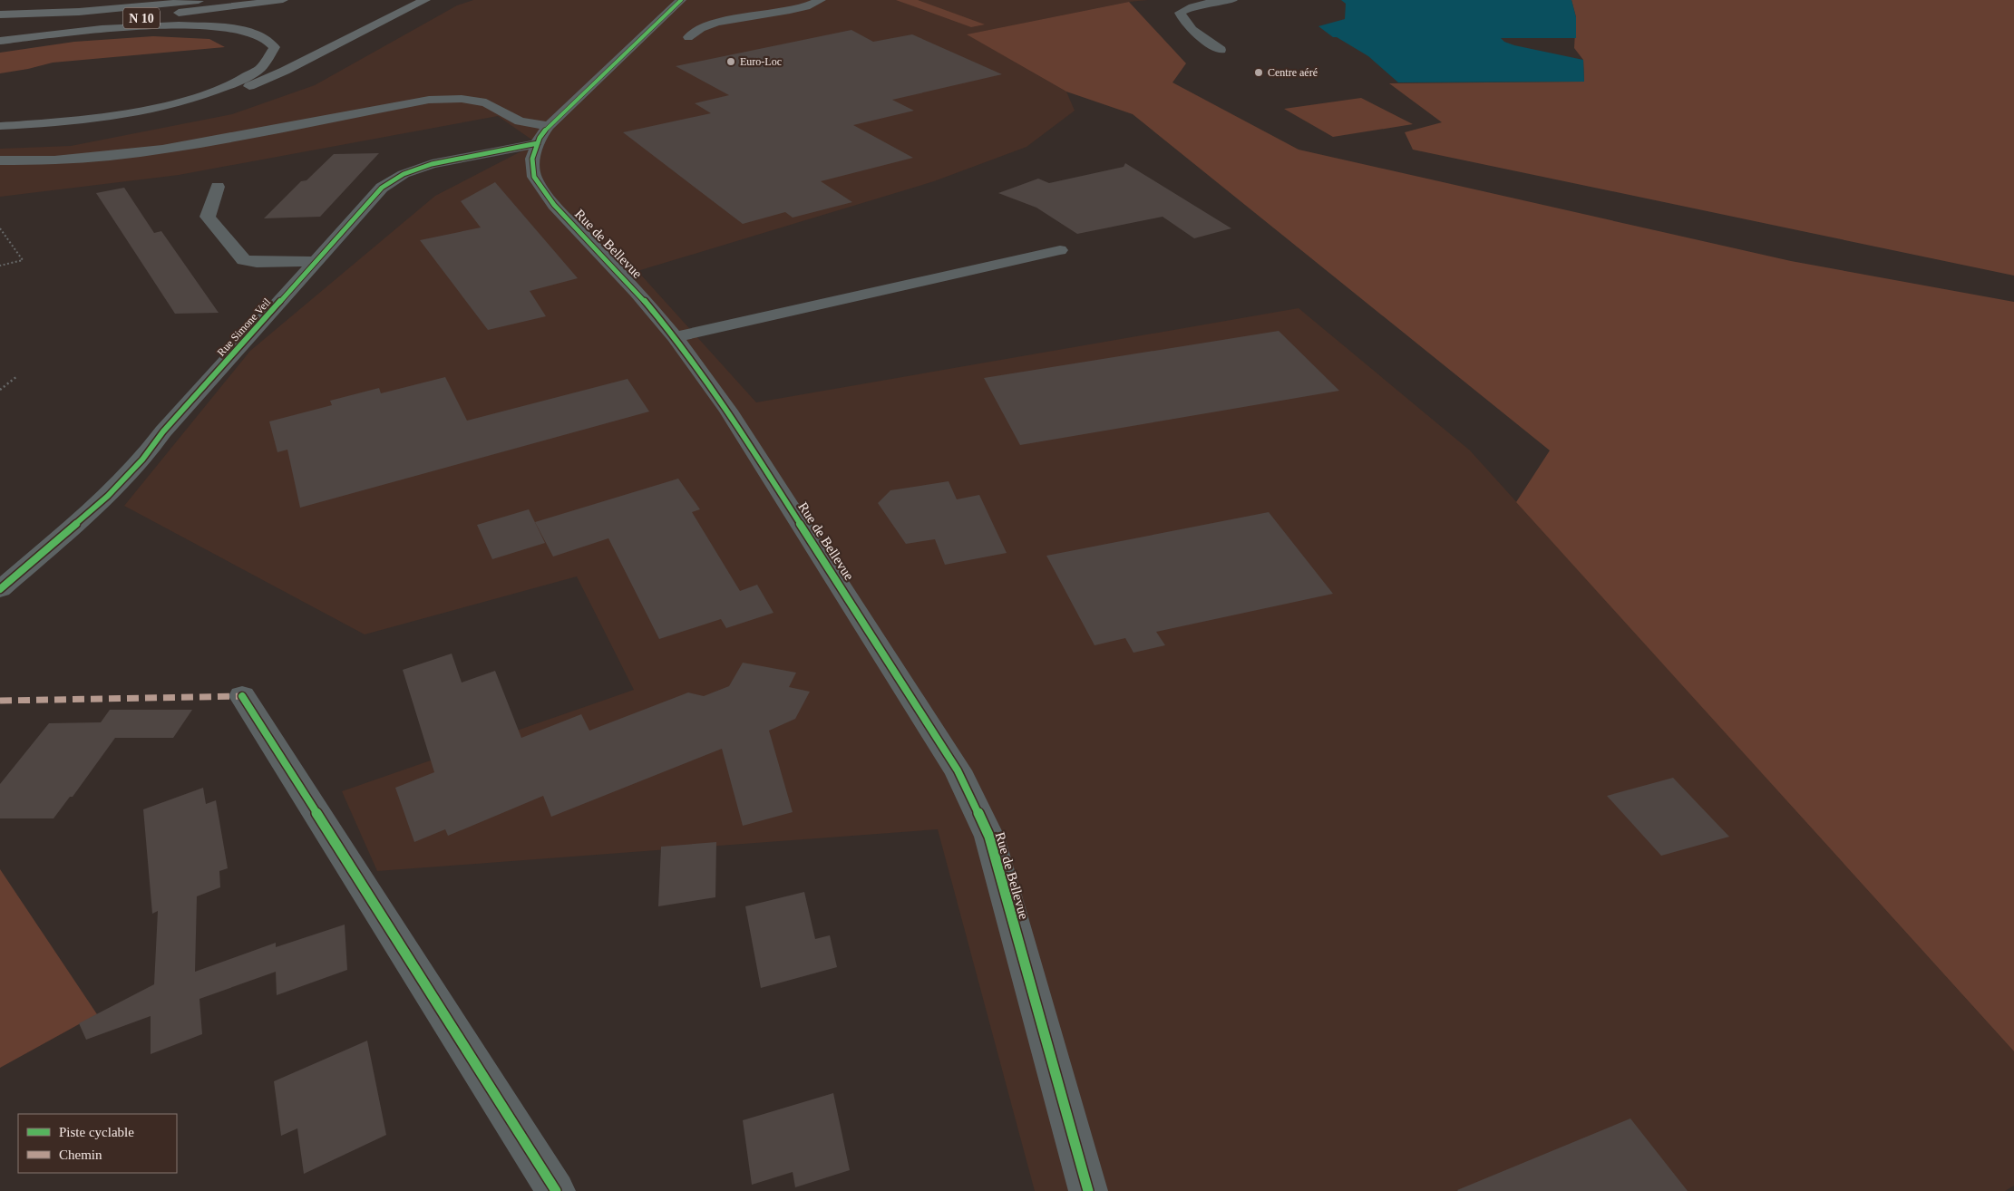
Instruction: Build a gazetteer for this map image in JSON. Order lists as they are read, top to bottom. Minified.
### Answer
{"streets":{"highway":["N 10"],"street":["Rue de Bellevue","Rue Simone Veil"]},"crossings":[["Rue de Bellevue","Rue Simone Veil"]],"places":["Euro-Loc","Centre aéré"],"legend":["Piste cyclable","Chemin"]}
